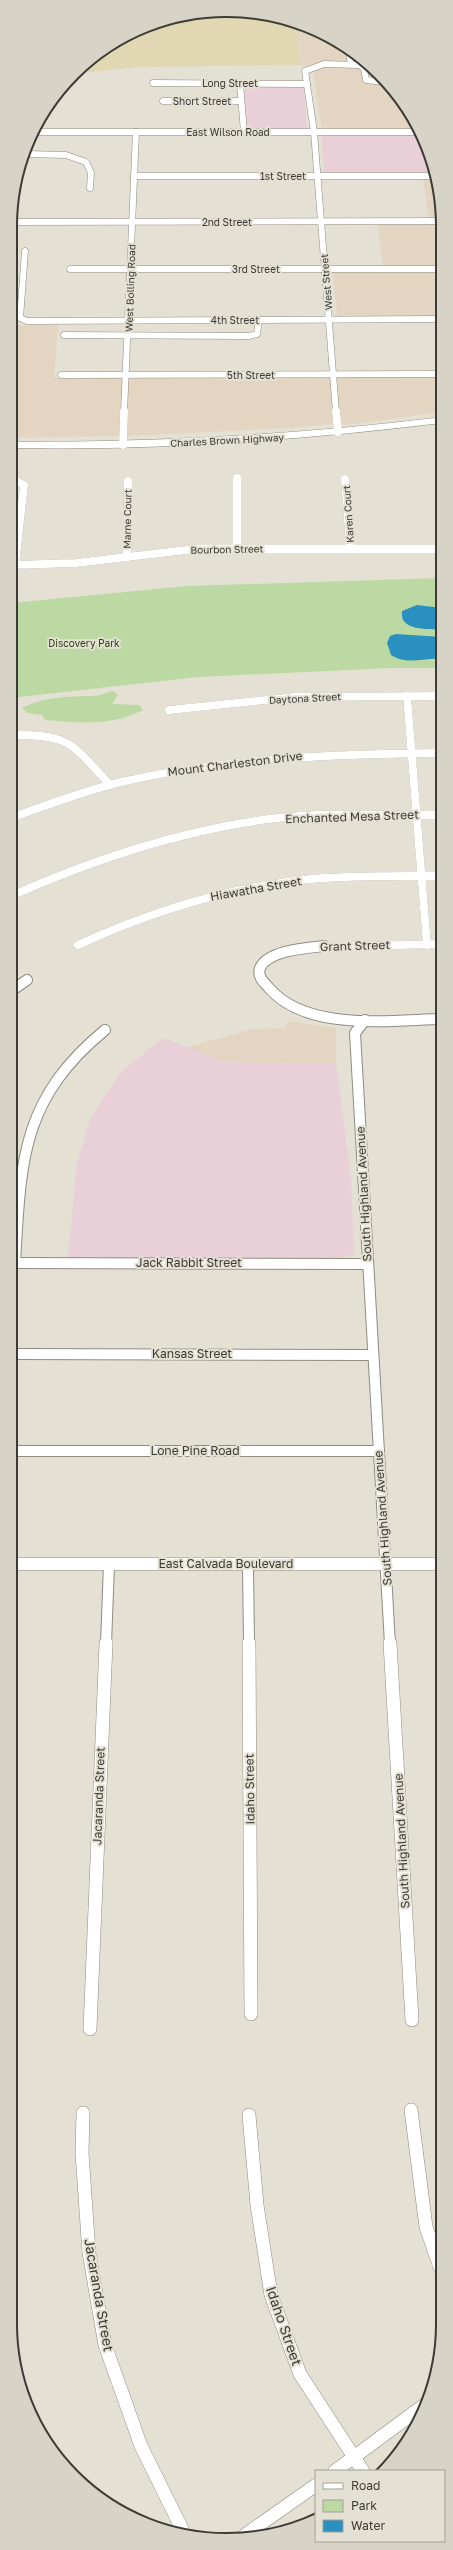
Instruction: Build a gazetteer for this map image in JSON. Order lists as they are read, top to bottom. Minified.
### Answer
{"streets":{"main road":["Charles Brown Highway","East Calvada Boulevard"],"street":["Long Street","Short Street","East Wilson Road","1st Street","2nd Street","3rd Street","West Street","West Bolling Road","4th Street","5th Street","Karen Court","Marne Court","Bourbon Street","Daytona Street","Mount Charleston Drive","Enchanted Mesa Street","Hiawatha Street","Grant Street","South Highland Avenue","Jack Rabbit Street","Kansas Street","Lone Pine Road","Idaho Street","Jacaranda Street"]},"crossings":[["Long Street","West Street"],["East Wilson Road","West Street"],["East Wilson Road","West Bolling Road"],["1st Street","West Street"],["1st Street","West Bolling Road"],["2nd Street","West Street"],["2nd Street","West Bolling Road"],["3rd Street","West Street"],["3rd Street","West Bolling Road"],["West Street","4th Street"],["West Street","5th Street"],["West Street","Charles Brown Highway"],["West Bolling Road","4th Street"],["West Bolling Road","5th Street"],["West Bolling Road","Charles Brown Highway"],["Karen Court","Bourbon Street"],["Marne Court","Bourbon Street"],["Grant Street","South Highland Avenue"],["South Highland Avenue","Jack Rabbit Street"],["South Highland Avenue","Kansas Street"],["South Highland Avenue","Lone Pine Road"],["South Highland Avenue","East Calvada Boulevard"],["East Calvada Boulevard","Idaho Street"],["East Calvada Boulevard","Jacaranda Street"]],"parks":["Discovery Park"],"legend":["Road","Park","Water"]}
